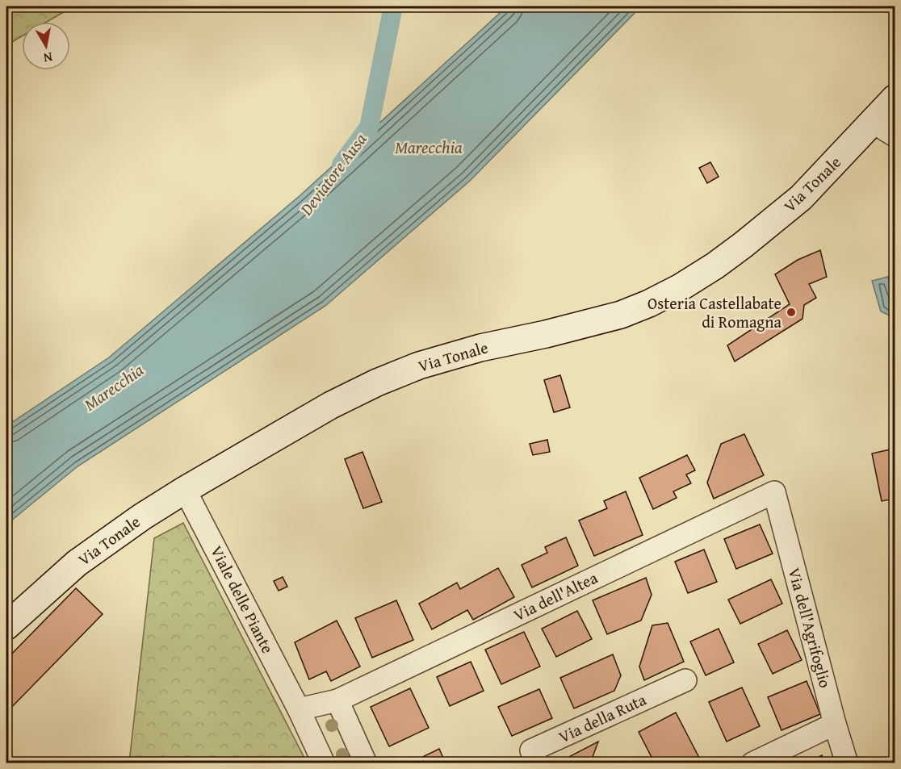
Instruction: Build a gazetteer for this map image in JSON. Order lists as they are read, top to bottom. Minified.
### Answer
{"streets":{"street":["Via Tonale","Via dell'Altea","Viale delle Piante","Via dell'Agrifoglio","Via della Ruta"]},"crossings":[["Via Tonale","Viale delle Piante"],["Via dell'Altea","Via dell'Agrifoglio"]],"water":["Marecchia","Deviatore Ausa"],"places":["Osteria Castellabate di Romagna"],"north":"bottom"}
